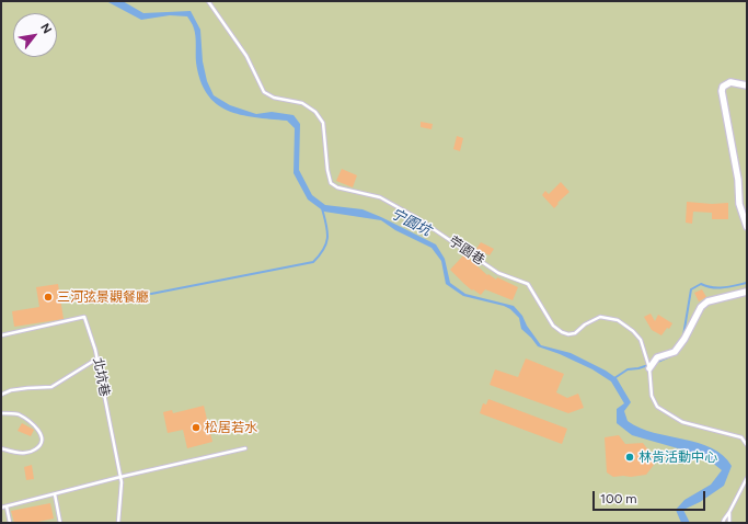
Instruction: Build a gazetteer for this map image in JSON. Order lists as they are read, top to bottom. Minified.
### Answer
{"streets":{"lane":["苧園巷","北坑巷"]},"water":["宁園坑"],"places":["三河弦景觀餐廳","松居若水","林肯活動中心"],"scale_bar":"100 m","north":"top right"}
